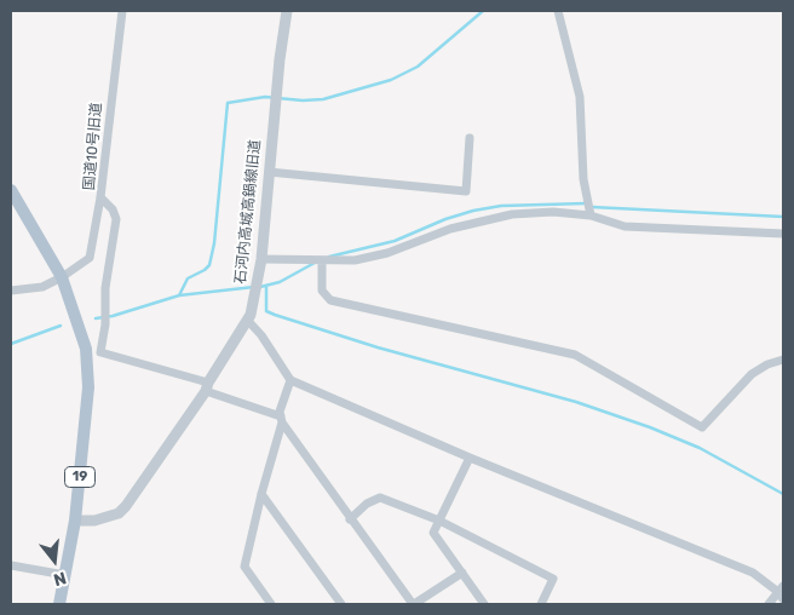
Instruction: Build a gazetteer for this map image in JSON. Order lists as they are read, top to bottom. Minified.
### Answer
{"streets":{"main road":["19"],"street":["国道10号旧道","石河内高城高鍋線旧道"]},"crossings":[["国道10号旧道","石河内高城高鍋線旧道"],["石河内高城高鍋線旧道","19"]],"north":"bottom"}
